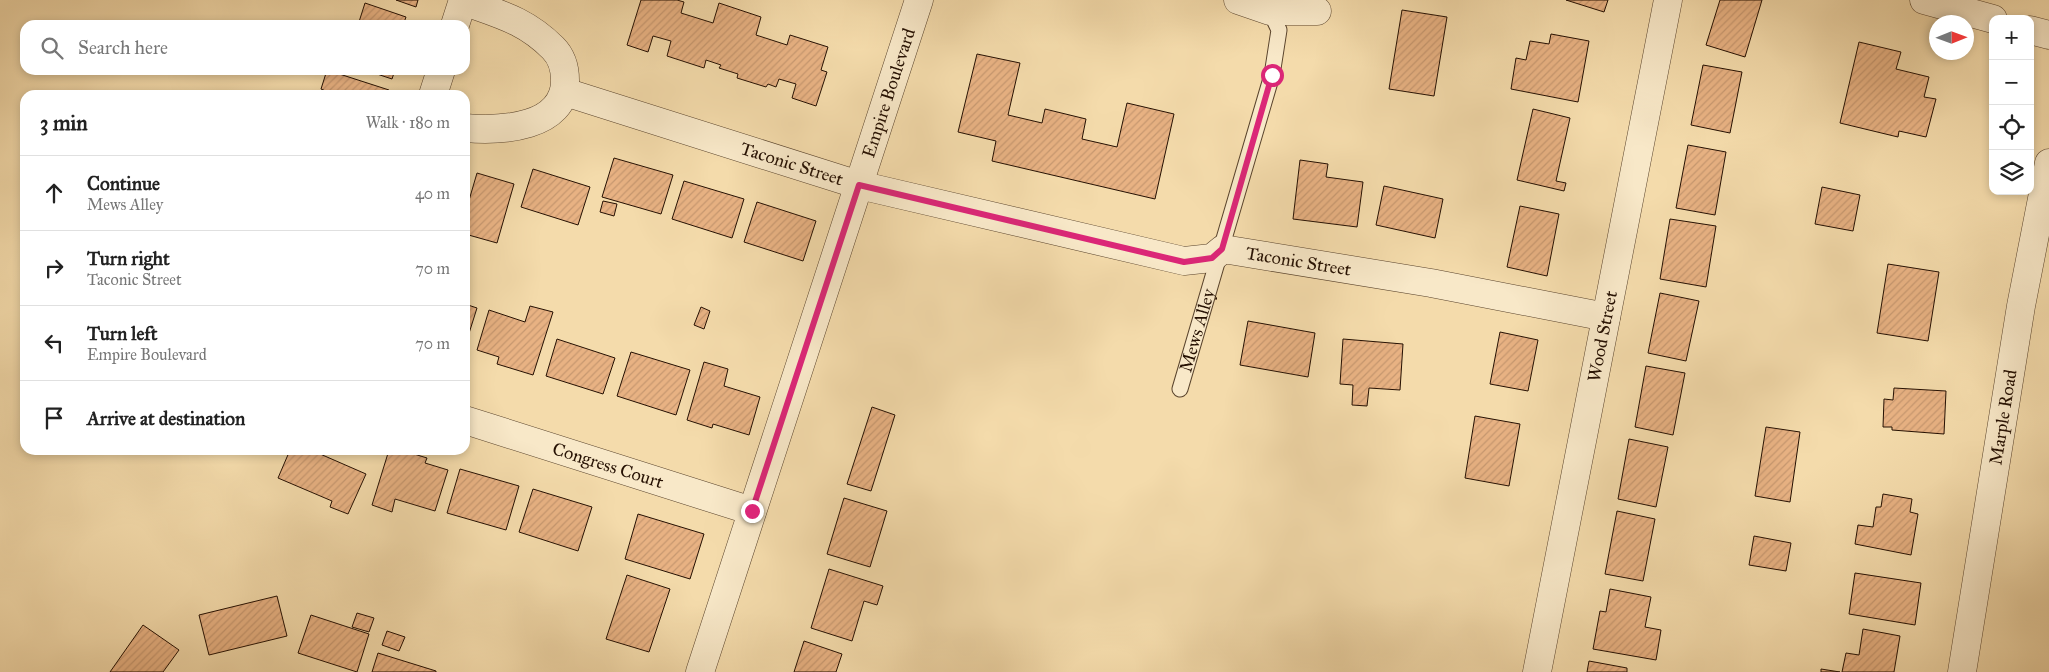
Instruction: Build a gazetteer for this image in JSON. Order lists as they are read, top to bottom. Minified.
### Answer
{"streets":{"street":["Empire Boulevard","Taconic Street","Wood Street","Marple Road","Congress Court"],"lane":["Mews Alley"]},"crossings":[["Empire Boulevard","Taconic Street"],["Empire Boulevard","Congress Court"],["Taconic Street","Mews Alley"],["Taconic Street","Wood Street"]],"north":"right","page":{"map_buttons":["+","−"],"search":"Search here","heading":["3 min","Walk · 180 m"],"list":[["Continue","Mews Alley","40 m"],["Turn right","Taconic Street","70 m"],["Turn left","Empire Boulevard","70 m"],"Arrive at destination"]}}
